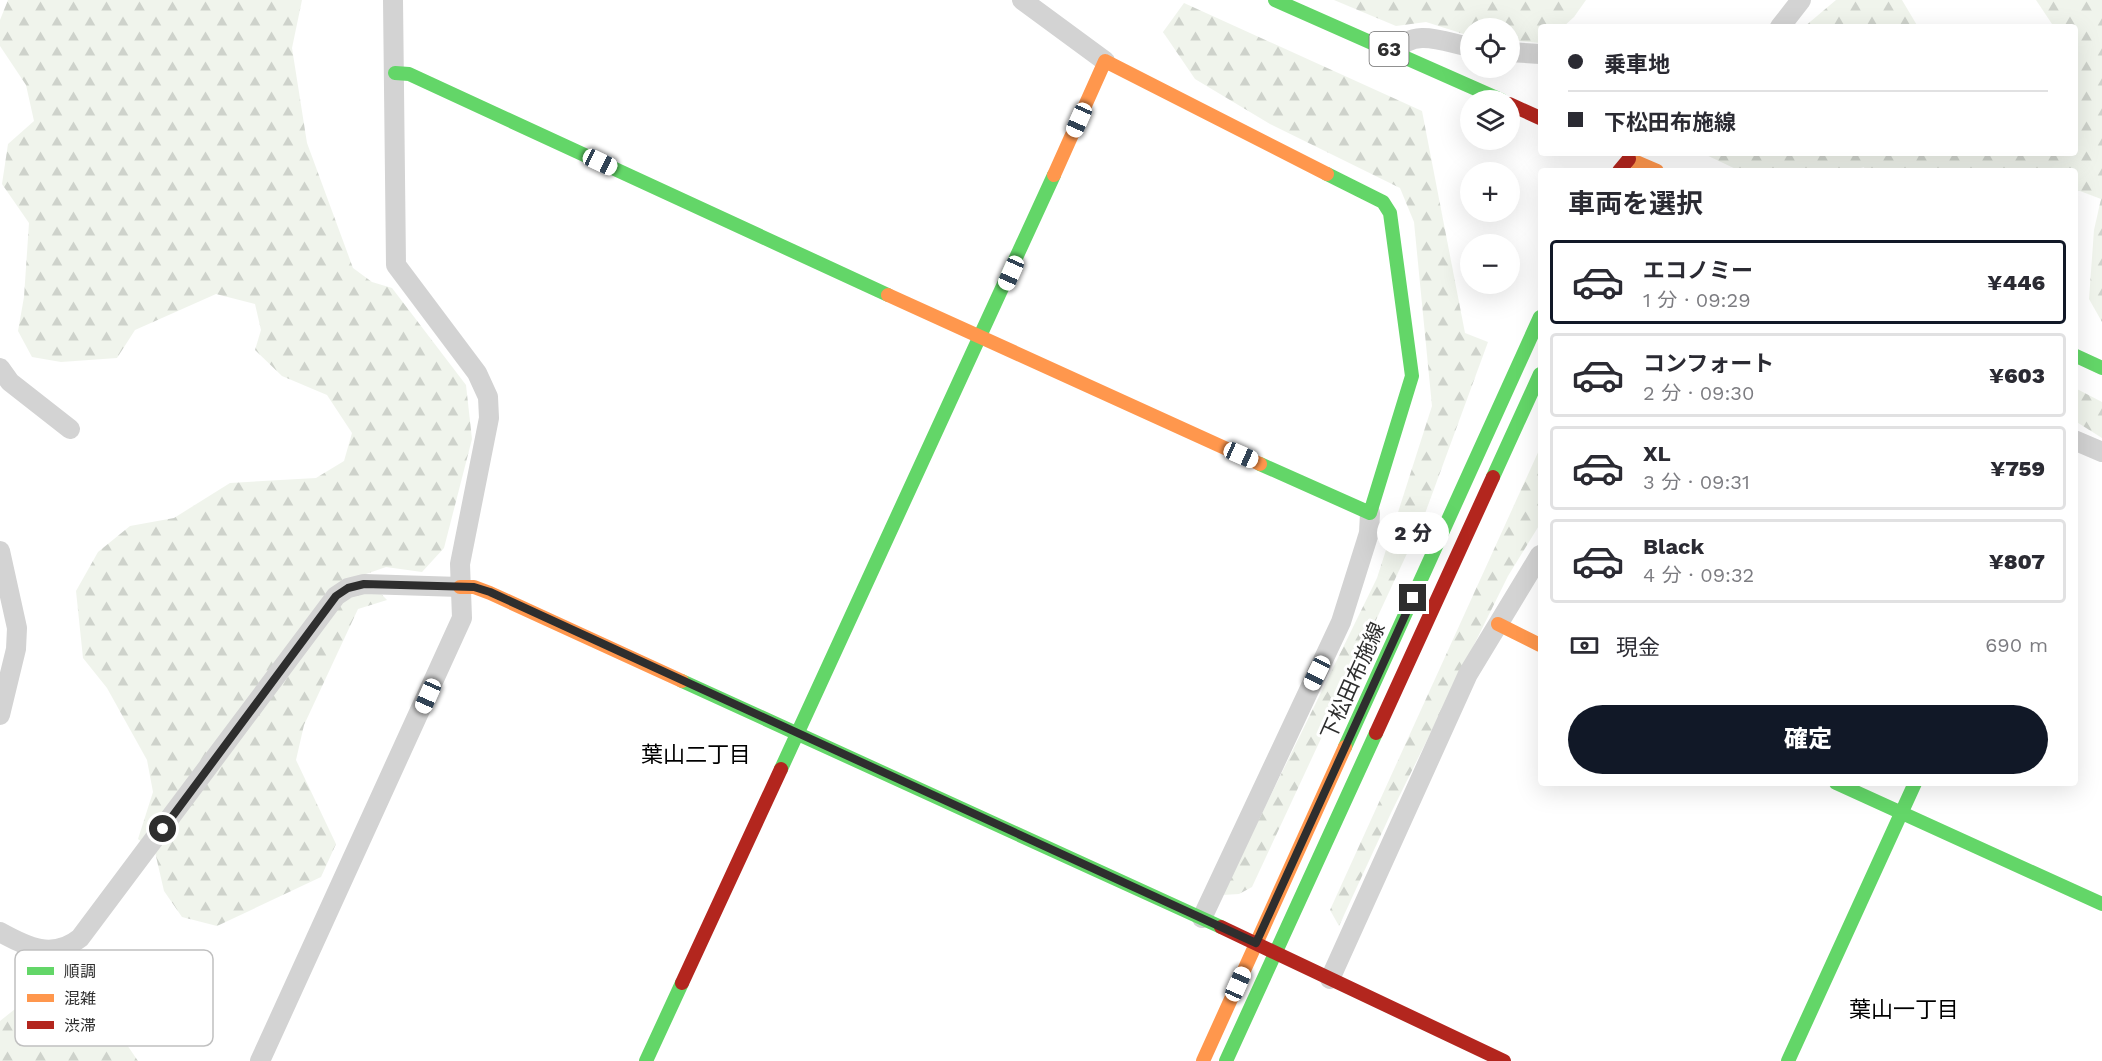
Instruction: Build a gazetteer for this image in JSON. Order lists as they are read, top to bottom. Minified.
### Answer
{"streets":{"street":["63","下松田布施線"]},"districts":["葉山二丁目","葉山一丁目"],"legend":["順調","混雑","渋滞"],"page":{"map_buttons":["+","−"],"banner":["乗車地","下松田布施線"],"heading":"車両を選択","list":[{"name":"エコノミー","note":"1 分 · 09:29","value":"¥446"},{"name":"コンフォート","note":"2 分 · 09:30","value":"¥603"},{"name":"XL","note":"3 分 · 09:31","value":"¥759"},{"name":"Black","note":"4 分 · 09:32","value":"¥807"}],"bubble":"2 分","pay":["現金","690 m"],"buttons":"確定"}}
